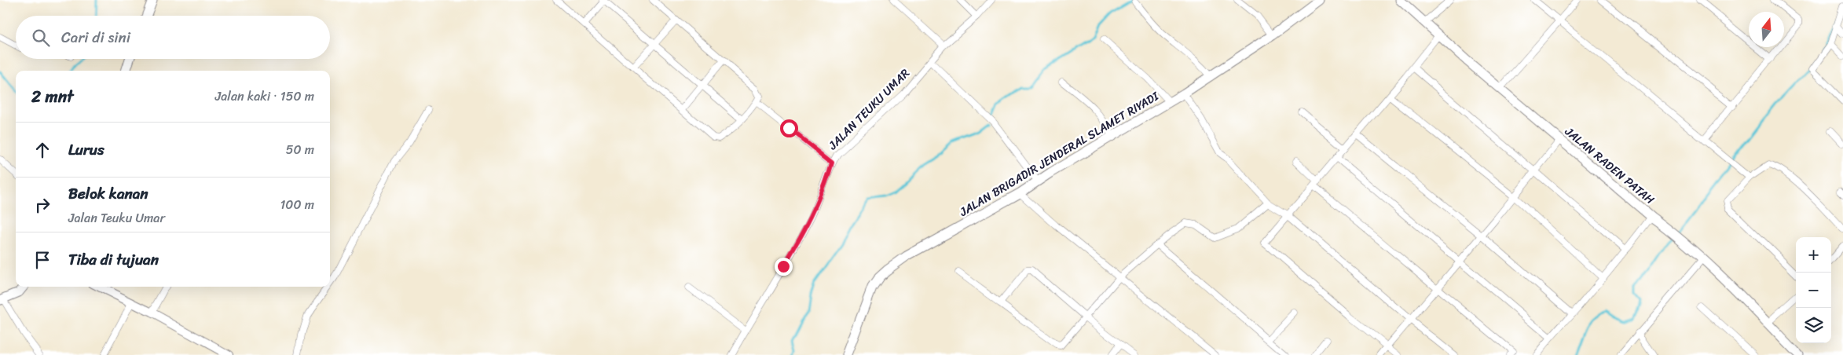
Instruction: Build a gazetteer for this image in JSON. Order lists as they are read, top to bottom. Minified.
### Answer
{"streets":{"main road":["JALAN BRIGADIR JENDERAL SLAMET RIYADI","JALAN RADEN PATAH"],"street":["JALAN TEUKU UMAR"]},"north":"top","page":{"search":"Cari di sini","heading":["2 mnt","Jalan kaki · 150 m"],"list":[["Lurus","50 m"],["Belok kanan","Jalan Teuku Umar","100 m"],"Tiba di tujuan"],"map_buttons":["+","−"]}}
